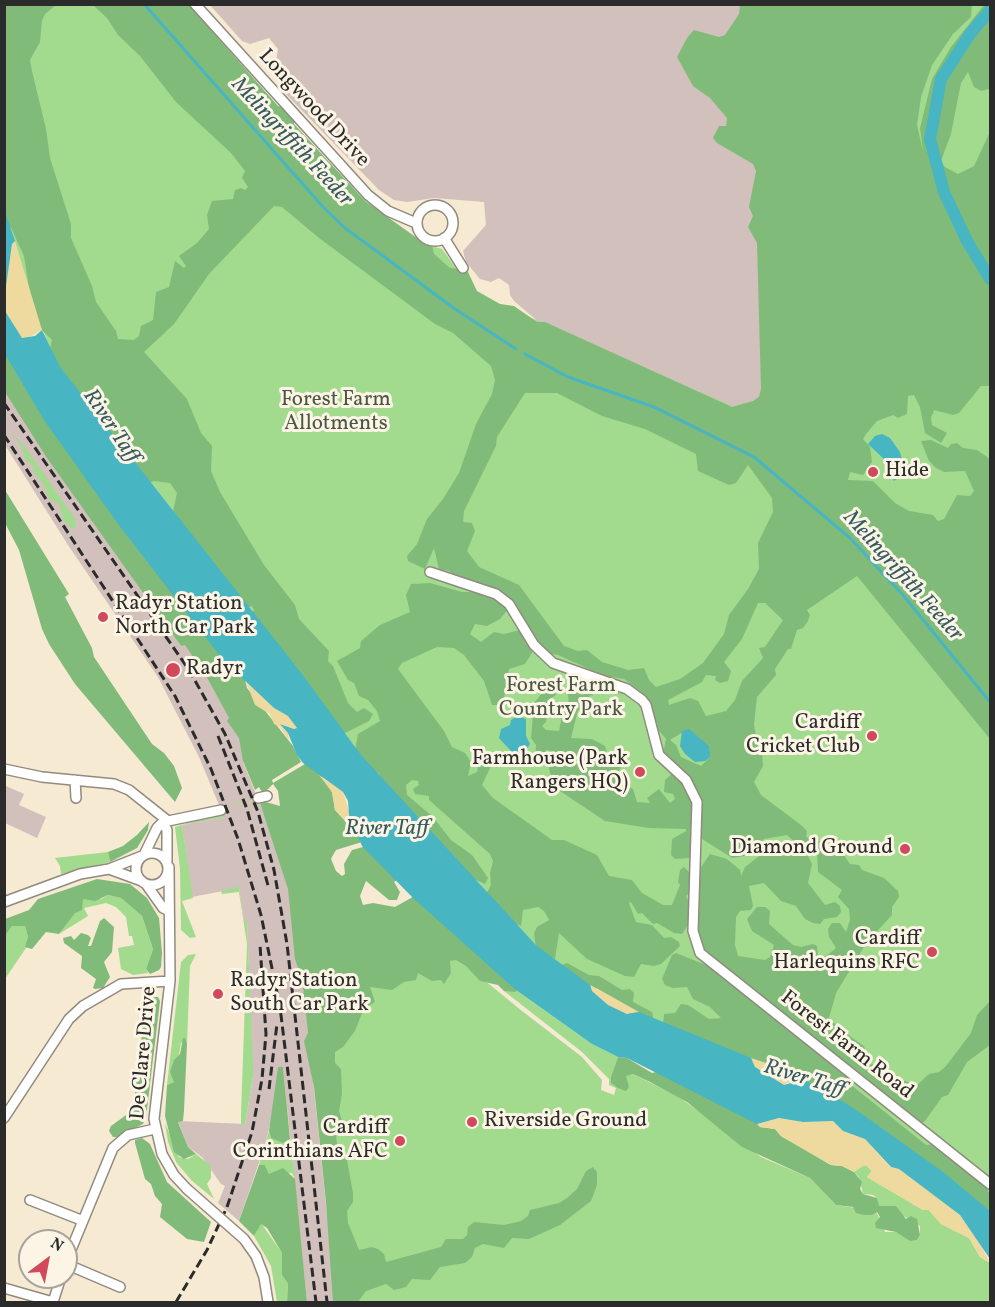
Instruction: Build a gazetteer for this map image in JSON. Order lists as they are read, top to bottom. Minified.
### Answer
{"streets":{"street":["Longwood Drive","Forest Farm Road","De Clare Drive"]},"water":["Melingriffith Feeder","River Taff"],"parks":["Forest Farm Allotments","Forest Farm Country Park"],"places":["Hide","Radyr Station North Car Park","Radyr","Cardiff Cricket Club","Farmhouse (Park Rangers HQ)","Diamond Ground","Cardiff Harlequins RFC","Radyr Station South Car Park","Riverside Ground","Cardiff Corinthians AFC"],"north":"top right"}
